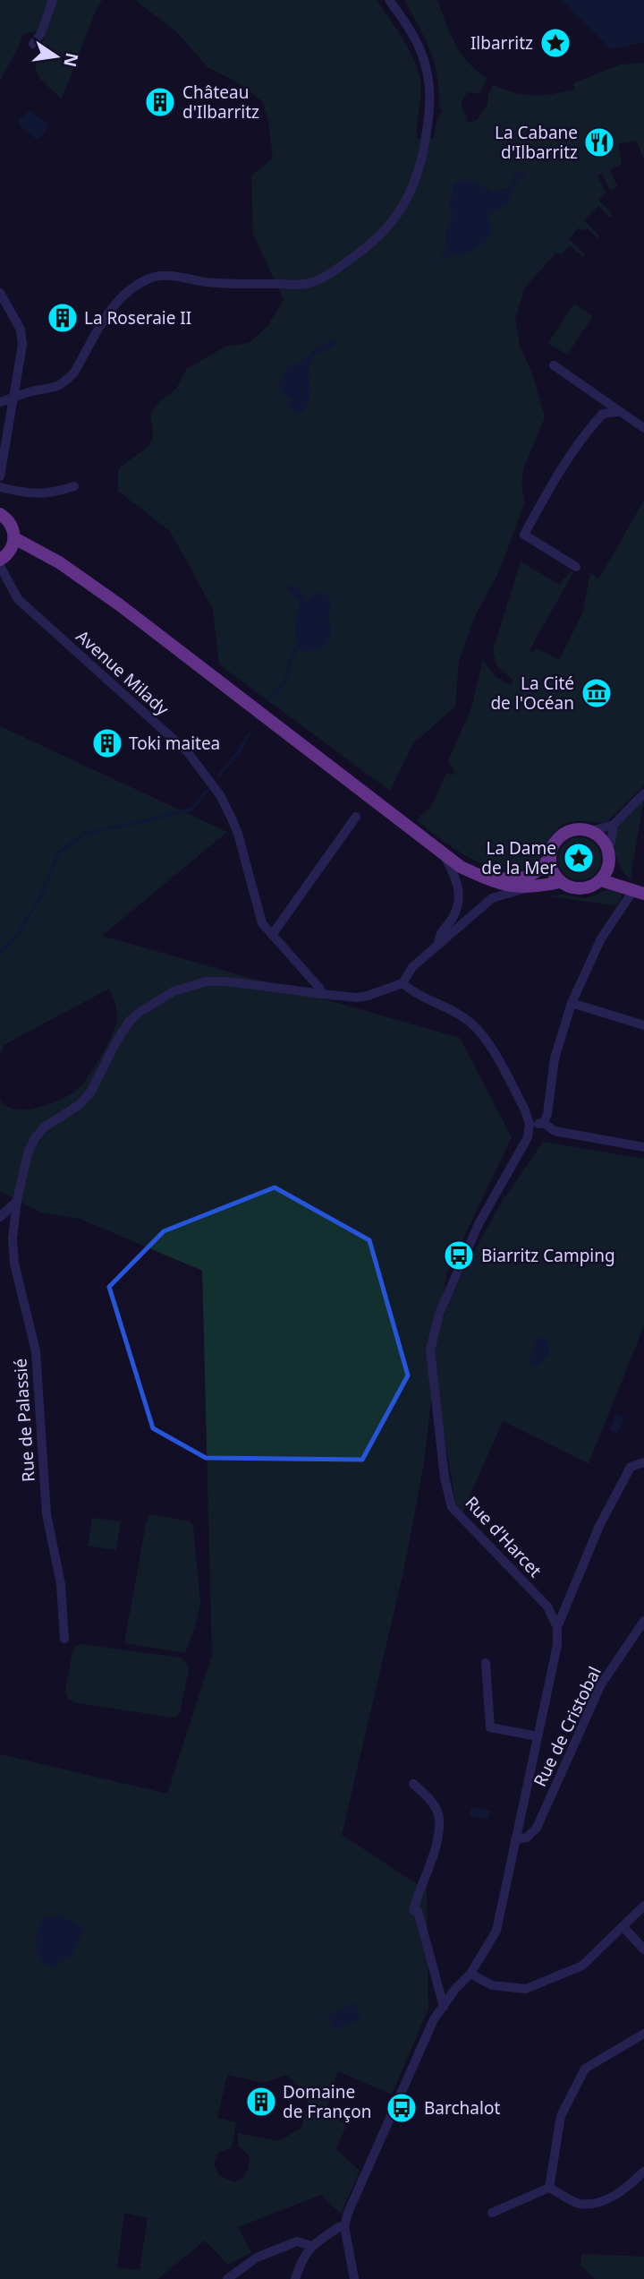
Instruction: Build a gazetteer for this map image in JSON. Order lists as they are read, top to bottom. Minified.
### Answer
{"streets":{"street":["Avenue Milady","Rue de Palassié","Rue d'Harcet","Rue de Cristobal"]},"crossings":[["Avenue Milady","Rue de Palassié"]],"places":{"place":["Ilbarritz","La Dame de la Mer"],"building":["Château d'Ilbarritz","La Roseraie II","Toki maitea","Domaine de Françon"],"restaurant":["La Cabane d'Ilbarritz"],"museum":["La Cité de l'Océan"],"bus stop":["Biarritz Camping","Barchalot"]},"north":"right"}
